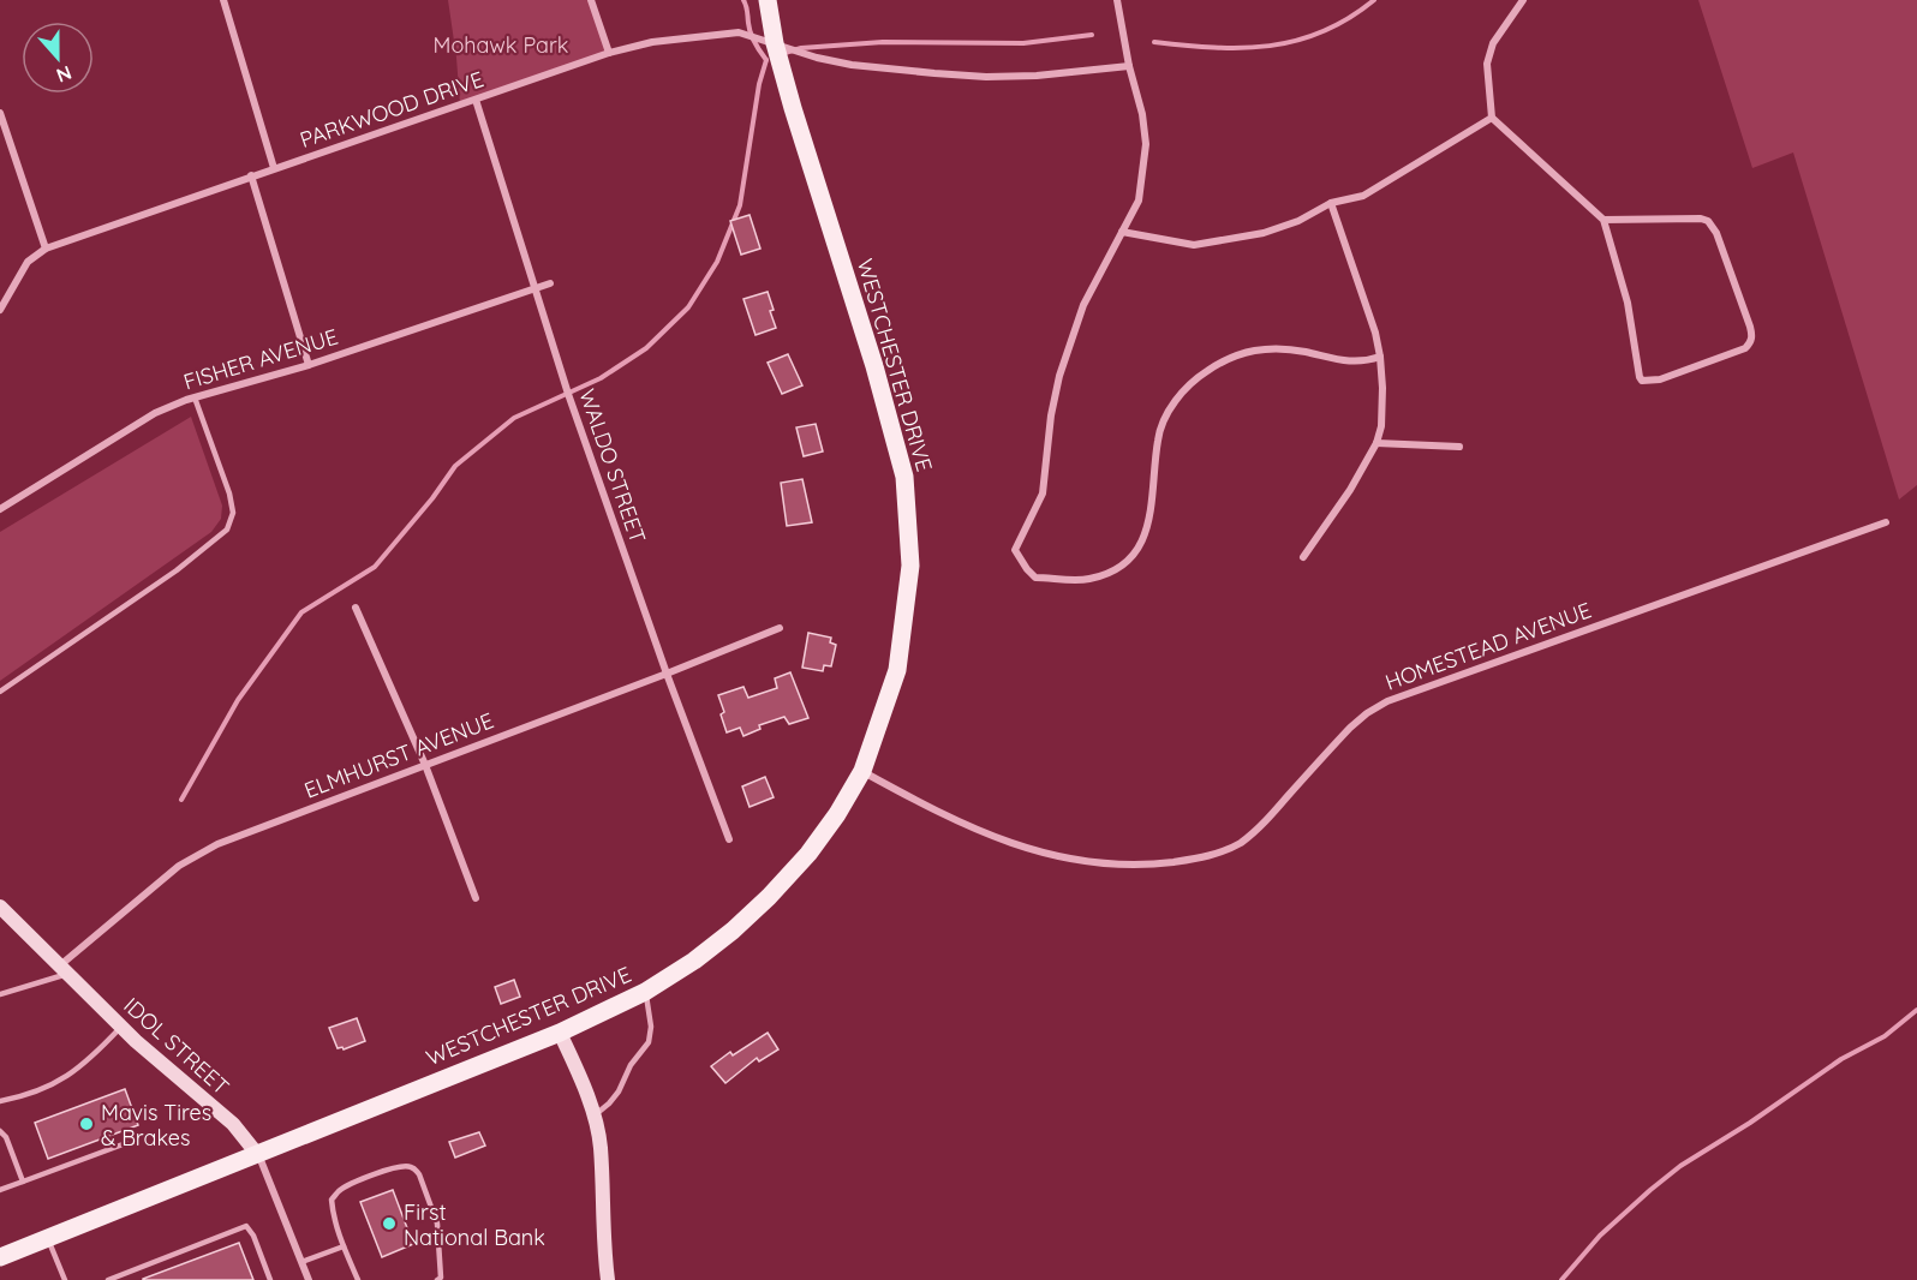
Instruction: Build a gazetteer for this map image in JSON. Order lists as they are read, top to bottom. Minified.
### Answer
{"streets":{"main road":["WESTCHESTER DRIVE"],"street":["PARKWOOD DRIVE","FISHER AVENUE","WALDO STREET","HOMESTEAD AVENUE","ELMHURST AVENUE","IDOL STREET"]},"crossings":[["PARKWOOD DRIVE","WESTCHESTER DRIVE"],["PARKWOOD DRIVE","WALDO STREET"],["FISHER AVENUE","WALDO STREET"],["WESTCHESTER DRIVE","HOMESTEAD AVENUE"],["WESTCHESTER DRIVE","IDOL STREET"],["WALDO STREET","ELMHURST AVENUE"],["ELMHURST AVENUE","IDOL STREET"]],"parks":["Mohawk Park"],"places":["Mavis Tires & Brakes","First National Bank"],"north":"bottom"}
